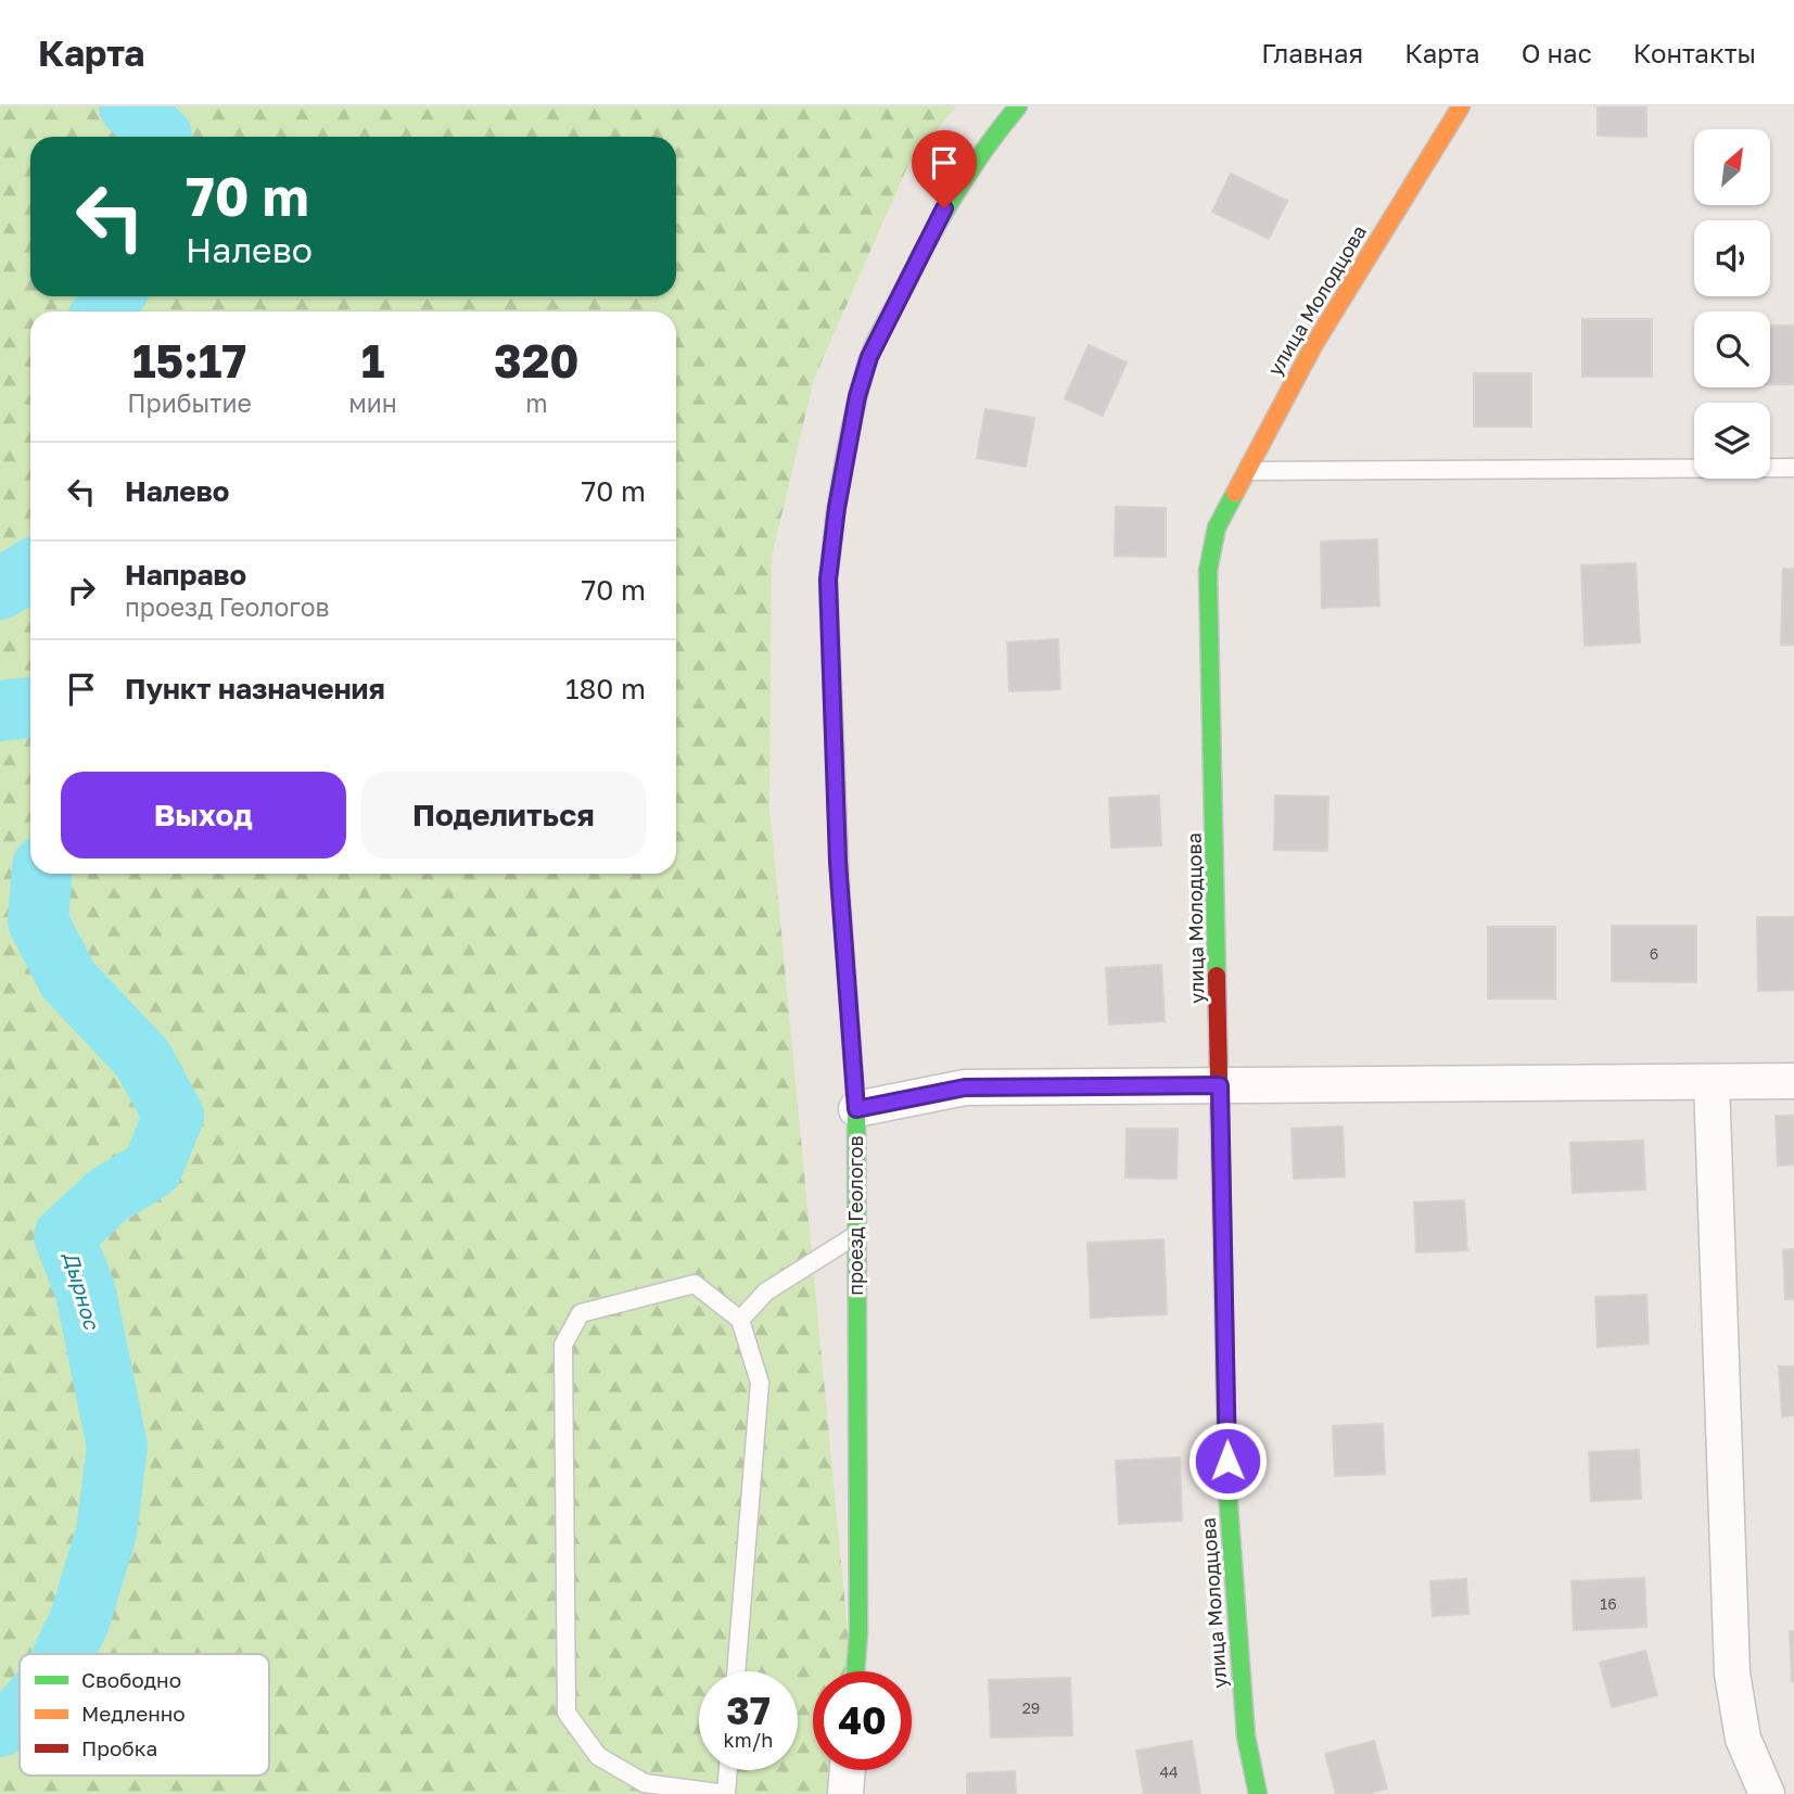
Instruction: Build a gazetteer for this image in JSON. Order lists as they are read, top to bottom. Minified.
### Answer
{"streets":{"street":["улица Молодцова","проезд Геологов"]},"water":["Дырнос"],"house_numbers":["6","16","29","44"],"legend":["Свободно","Медленно","Пробка"],"north":"top right","page":{"header":"Карта","nav":["Главная","Карта","О нас","Контакты"],"turn":["70 m","Налево"],"eta":["15:17","Прибытие","1","мин","320","m"],"list":[{"name":"Налево","value":"70 m"},{"name":"Направо","note":"проезд Геологов","value":"70 m"},{"name":"Пункт назначения","value":"180 m"}],"buttons":["Выход","Поделиться"],"speed":"37 km/h","limit":"40"}}
